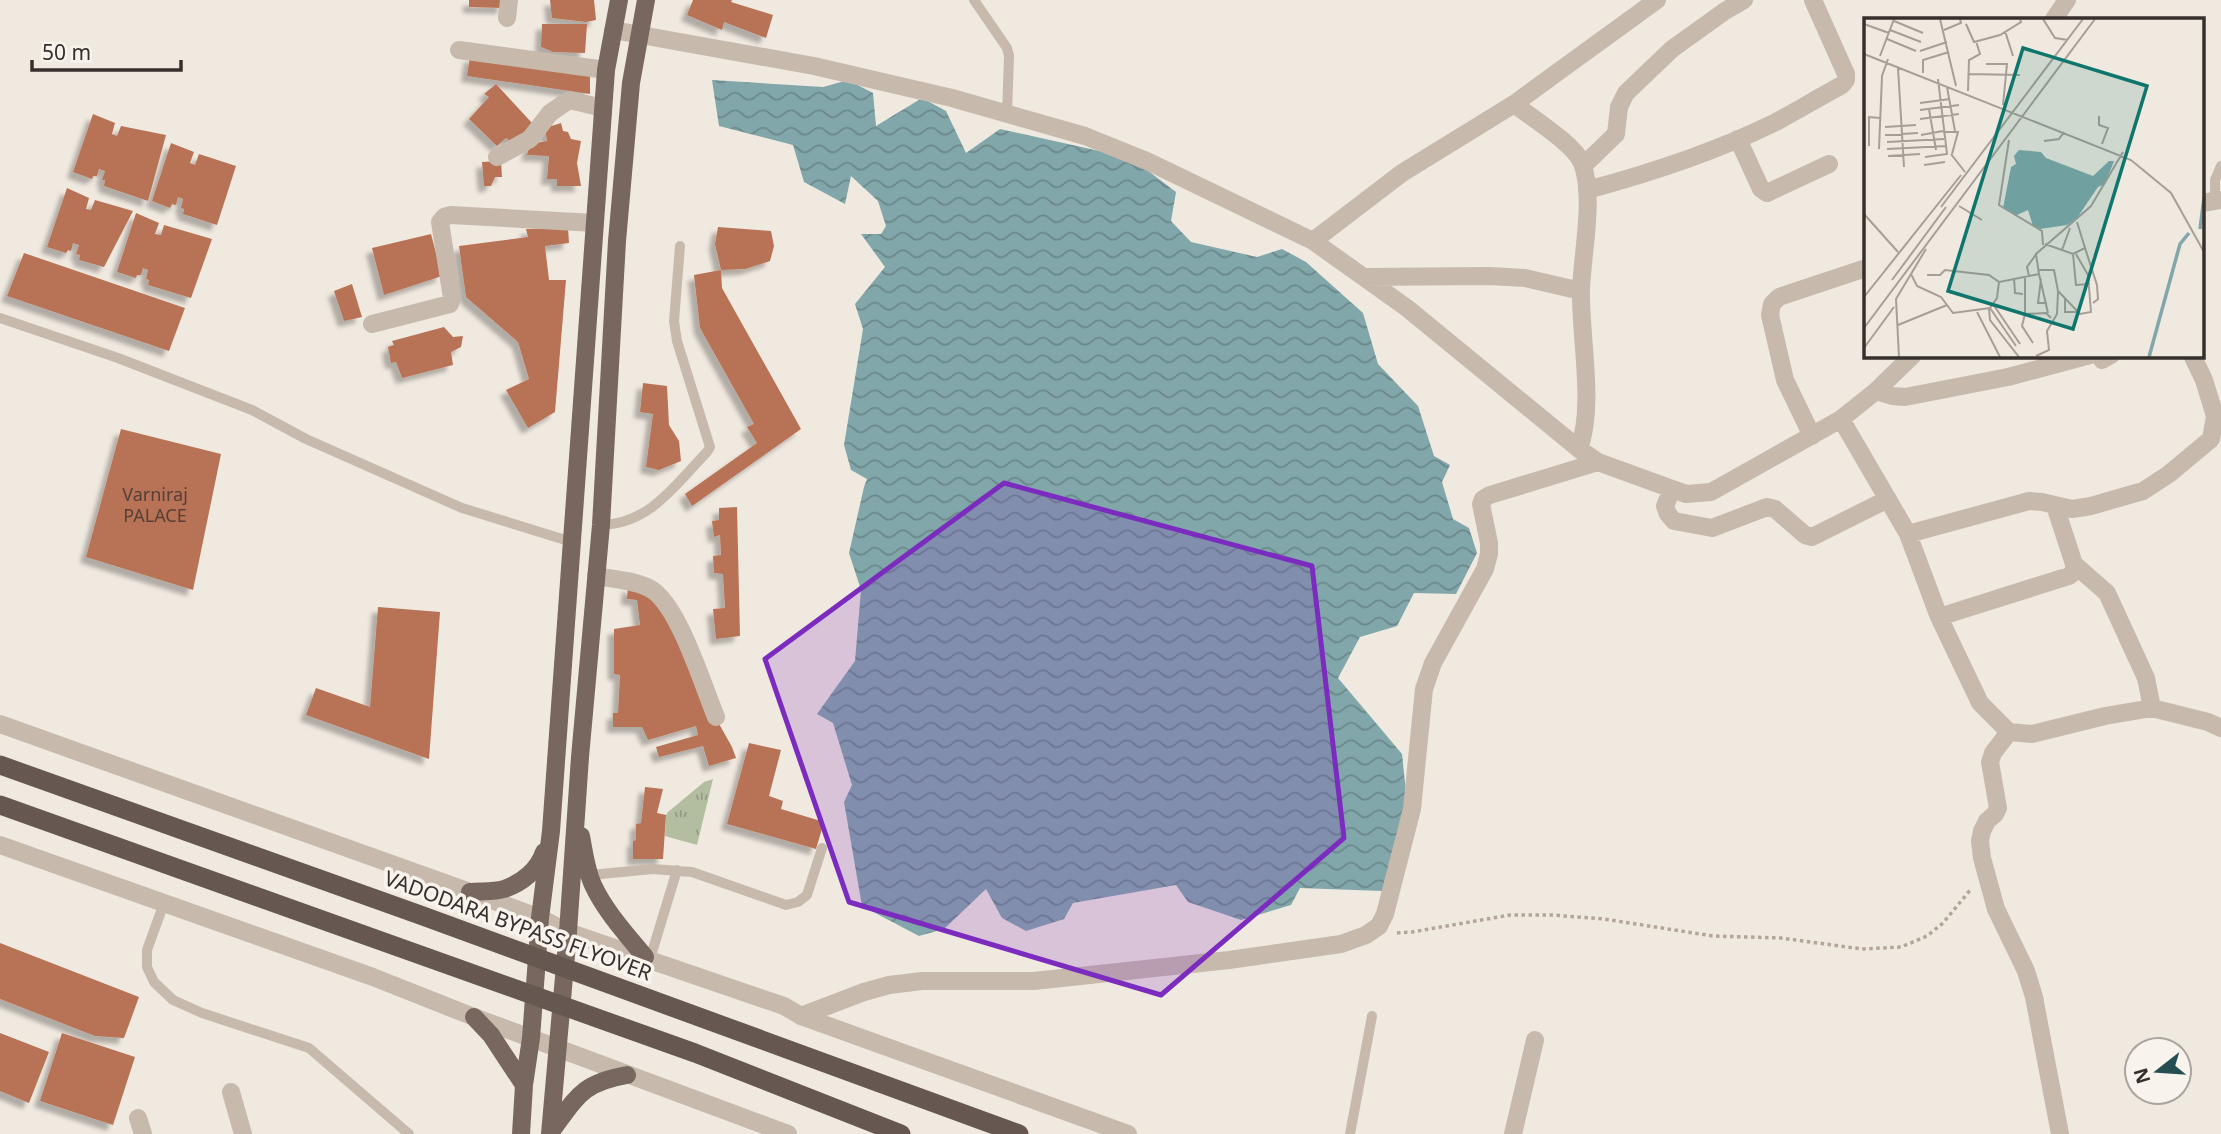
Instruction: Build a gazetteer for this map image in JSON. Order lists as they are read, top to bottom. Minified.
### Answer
{"streets":{"highway":["VADODARA BYPASS FLYOVER"]},"house_numbers":["Varniraj PALACE"],"scale_bar":"50 m","north":"left"}
